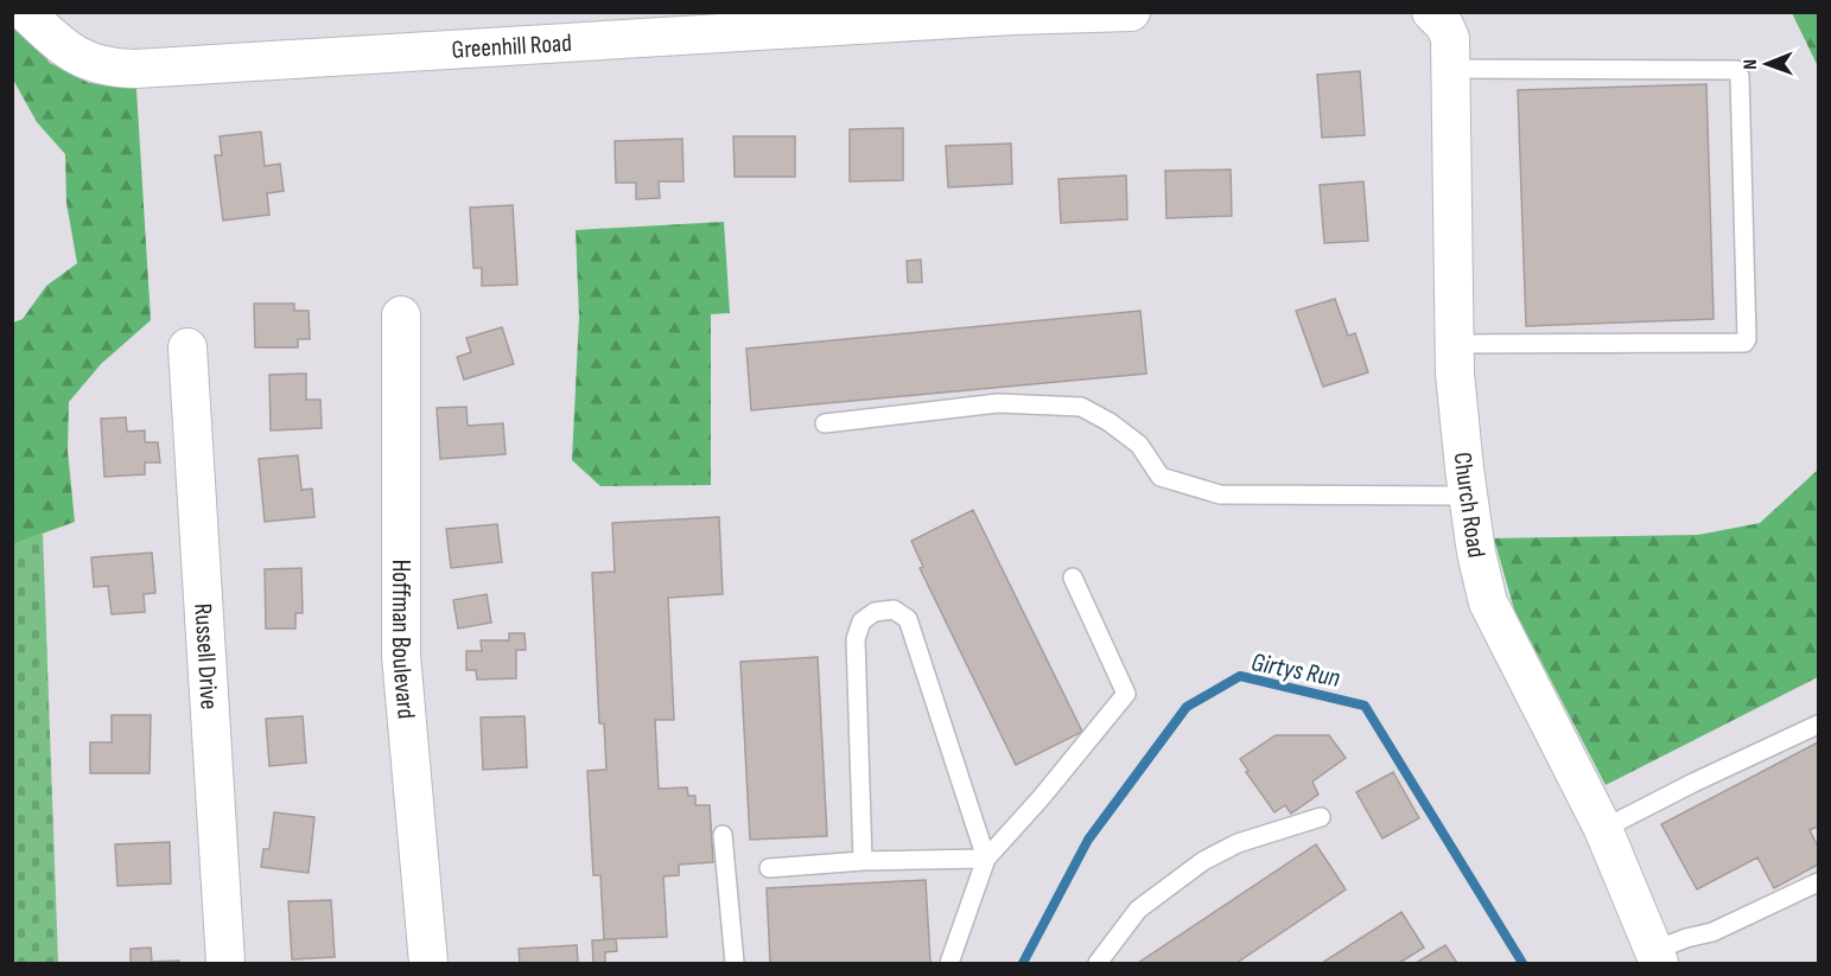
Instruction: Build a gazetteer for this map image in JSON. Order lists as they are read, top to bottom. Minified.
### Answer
{"streets":{"street":["Greenhill Road","Church Road","Hoffman Boulevard","Russell Drive"]},"water":["Girtys Run"],"north":"left"}
